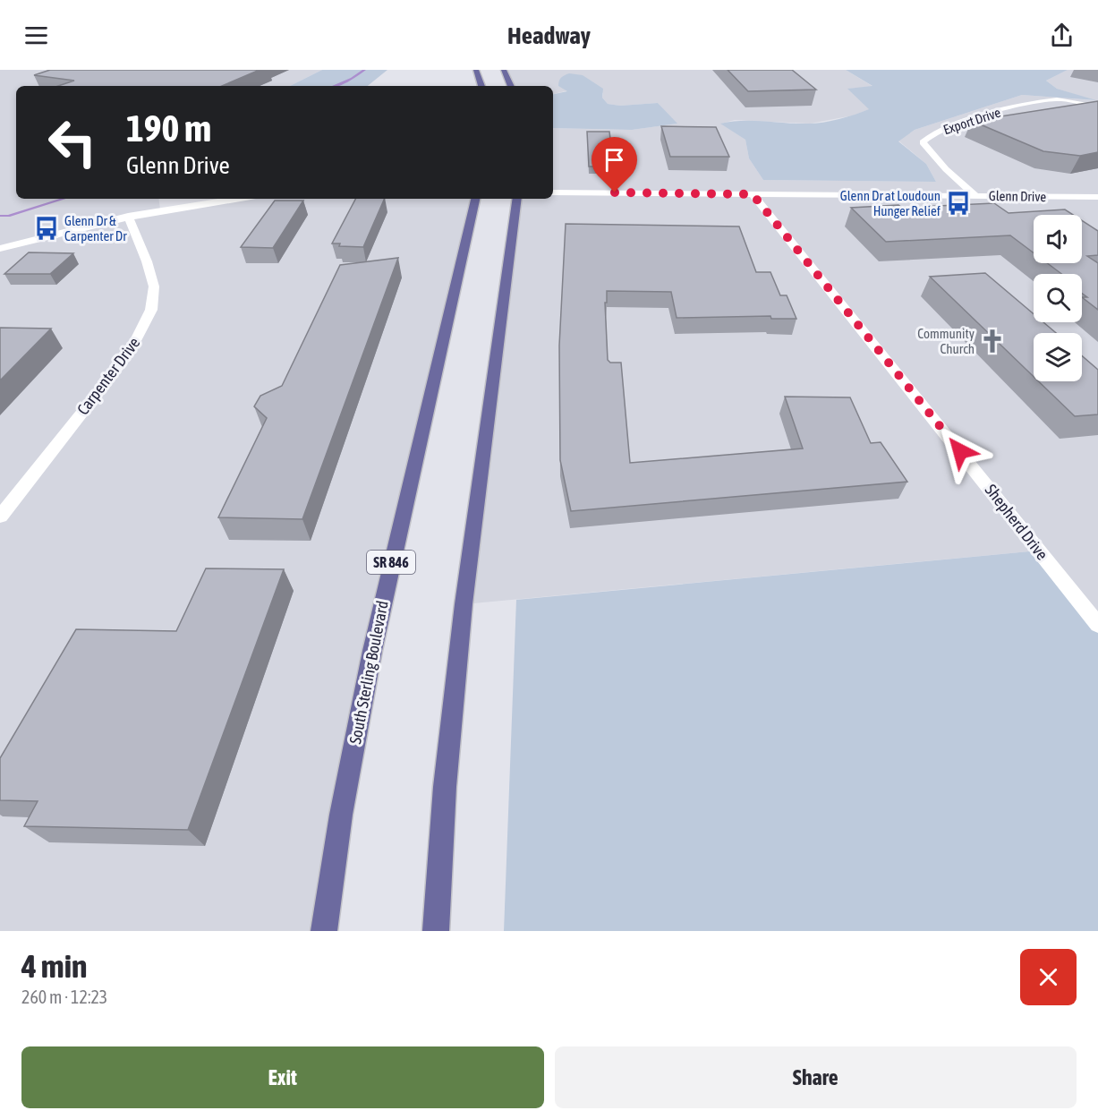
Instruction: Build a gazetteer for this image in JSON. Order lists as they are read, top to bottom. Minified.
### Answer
{"streets":{"main road":["SR 846","South Sterling Boulevard"],"street":["Export Drive","Glenn Drive","Carpenter Drive","Shepherd Drive"]},"crossings":[["Export Drive","Glenn Drive"],["Glenn Drive","Shepherd Drive"]],"places":{"bus stop":["Glenn Dr at Loudoun Hunger Relief","Glenn Dr & Carpenter Dr"],"church":["Community Church"]},"page":{"header":"Headway","turn":["190 m","Glenn Drive"],"heading":["4 min","260 m · 12:23"],"buttons":["Exit","Share"]}}
